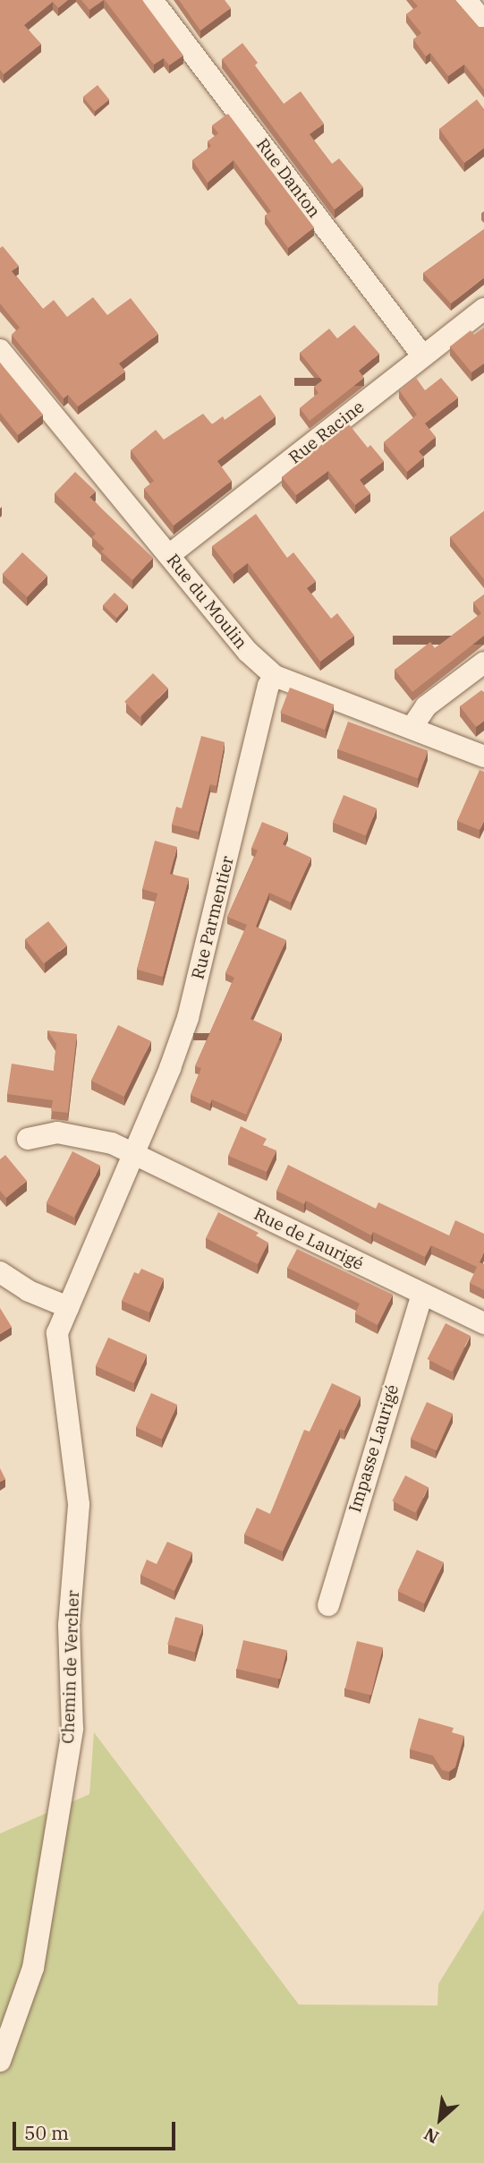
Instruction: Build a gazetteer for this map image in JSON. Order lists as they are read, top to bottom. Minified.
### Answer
{"streets":{"street":["Rue Danton","Rue Racine","Rue du Moulin","Rue Parmentier","Rue de Laurigé","Impasse Laurigé","Chemin de Vercher"]},"crossings":[["Rue Danton","Rue Racine"],["Rue Racine","Rue du Moulin"],["Rue du Moulin","Rue Parmentier"],["Rue Parmentier","Rue de Laurigé"],["Rue Parmentier","Chemin de Vercher"],["Rue de Laurigé","Impasse Laurigé"]],"scale_bar":"50 m","north":"bottom left"}
